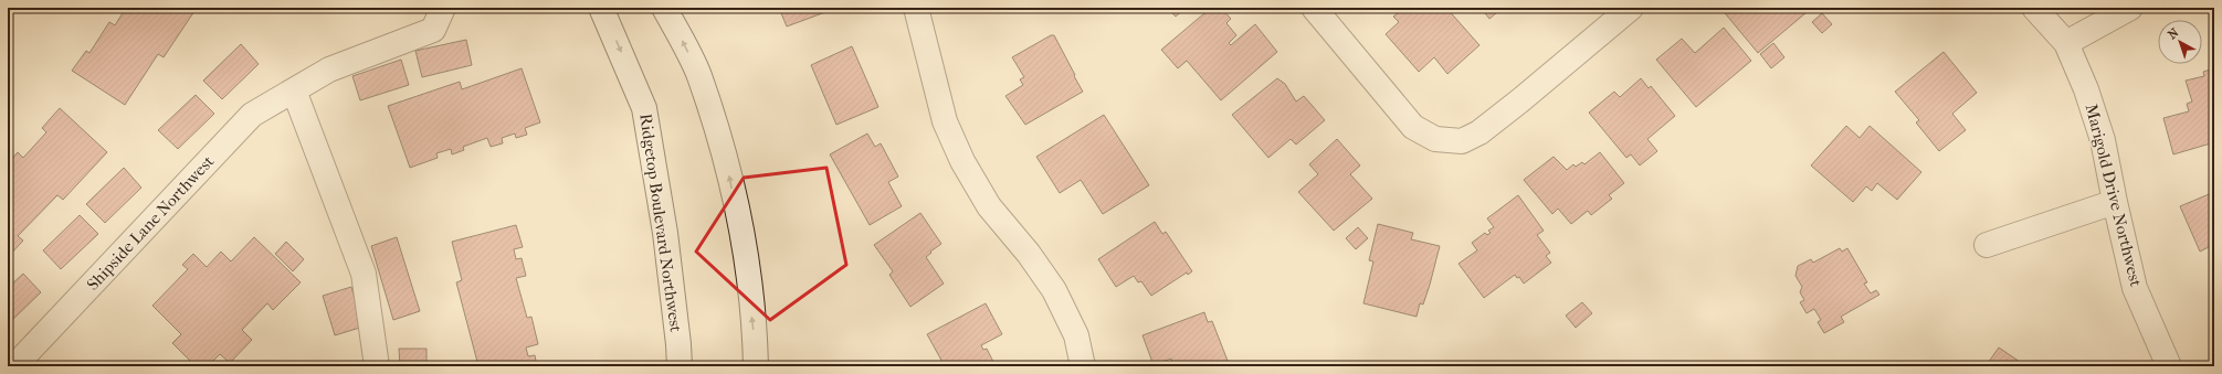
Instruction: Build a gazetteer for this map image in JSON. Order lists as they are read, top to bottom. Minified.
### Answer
{"streets":{"street":["Marigold Drive Northwest","Shipside Lane Northwest","Ridgetop Boulevard Northwest"]},"north":"top left"}
